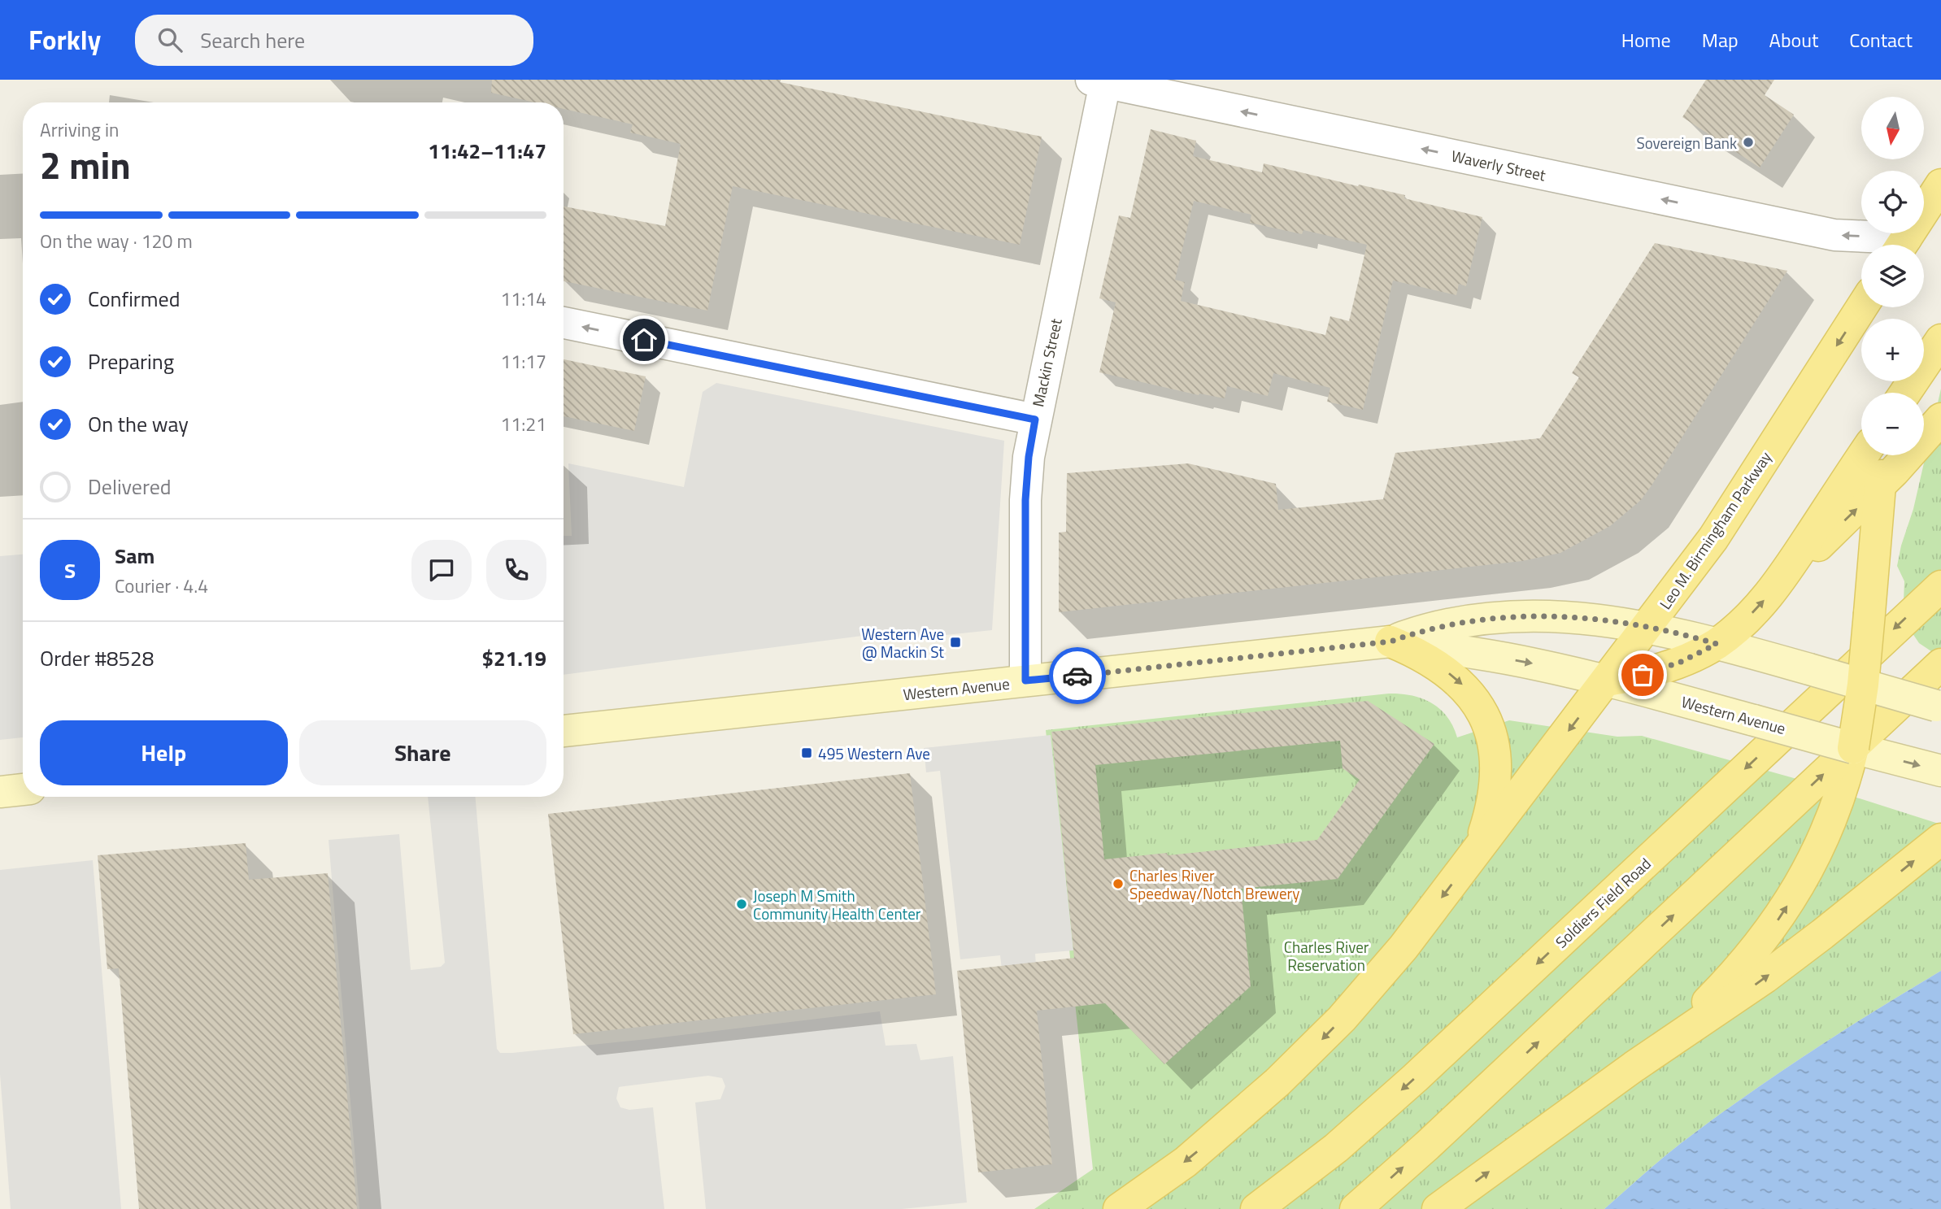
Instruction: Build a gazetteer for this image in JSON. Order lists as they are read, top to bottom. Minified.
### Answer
{"streets":{"main road":["Leo M. Birmingham Parkway","Western Avenue","Soldiers Field Road"],"street":["Waverly Street","Mackin Street"]},"crossings":[["Waverly Street","Mackin Street"],["Mackin Street","Western Avenue"],["Leo M. Birmingham Parkway","Western Avenue"]],"one_way":["Waverly Street"],"parks":["Charles River Reservation"],"places":{"other":["Sovereign Bank","Charles River Speedway/Notch Brewery","Joseph M Smith Community Health Center"],"transit":["Western Ave @ Mackin St","495 Western Ave"]},"north":"bottom","page":{"header":"Forkly","search":"Search here","nav":["Home","Map","About","Contact"],"map_buttons":["+","−"],"heading":["2 min","Arriving in","11:42–11:47"],"panel":["Sam","Courier · 4.4","Order #8528","$21.19"],"bar":"On the way · 120 m","list":[["Confirmed","11:14"],["Preparing","11:17"],["On the way","11:21"],"Delivered"],"round":"S","buttons":["Help","Share"]}}
